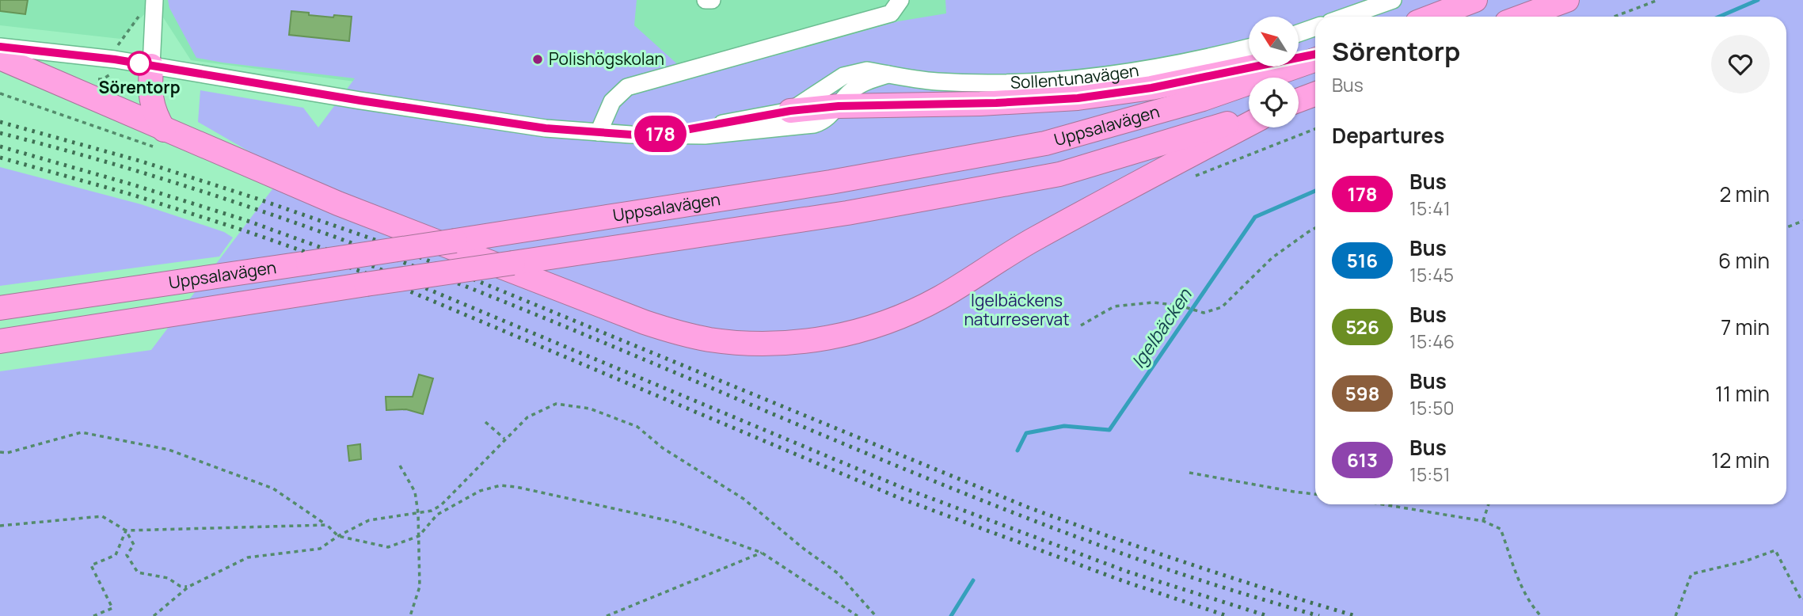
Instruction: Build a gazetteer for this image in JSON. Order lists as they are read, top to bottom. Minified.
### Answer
{"streets":{"highway":["Uppsalavägen"],"street":["Sollentunavägen"]},"water":["Igelbäcken"],"parks":["Igelbäckens naturreservat"],"places":["Polishögskolan","Sörentorp"],"lines":["bus line 178"],"north":"top left","page":{"on_map":"178","heading":[["Sörentorp","Bus"],"Departures"],"list":[{"mark":"178","name":"Bus","note":"15:41","value":"2 min"},{"mark":"516","name":"Bus","note":"15:45","value":"6 min"},{"mark":"526","name":"Bus","note":"15:46","value":"7 min"},{"mark":"598","name":"Bus","note":"15:50","value":"11 min"},{"mark":"613","name":"Bus","note":"15:51","value":"12 min"}]}}
